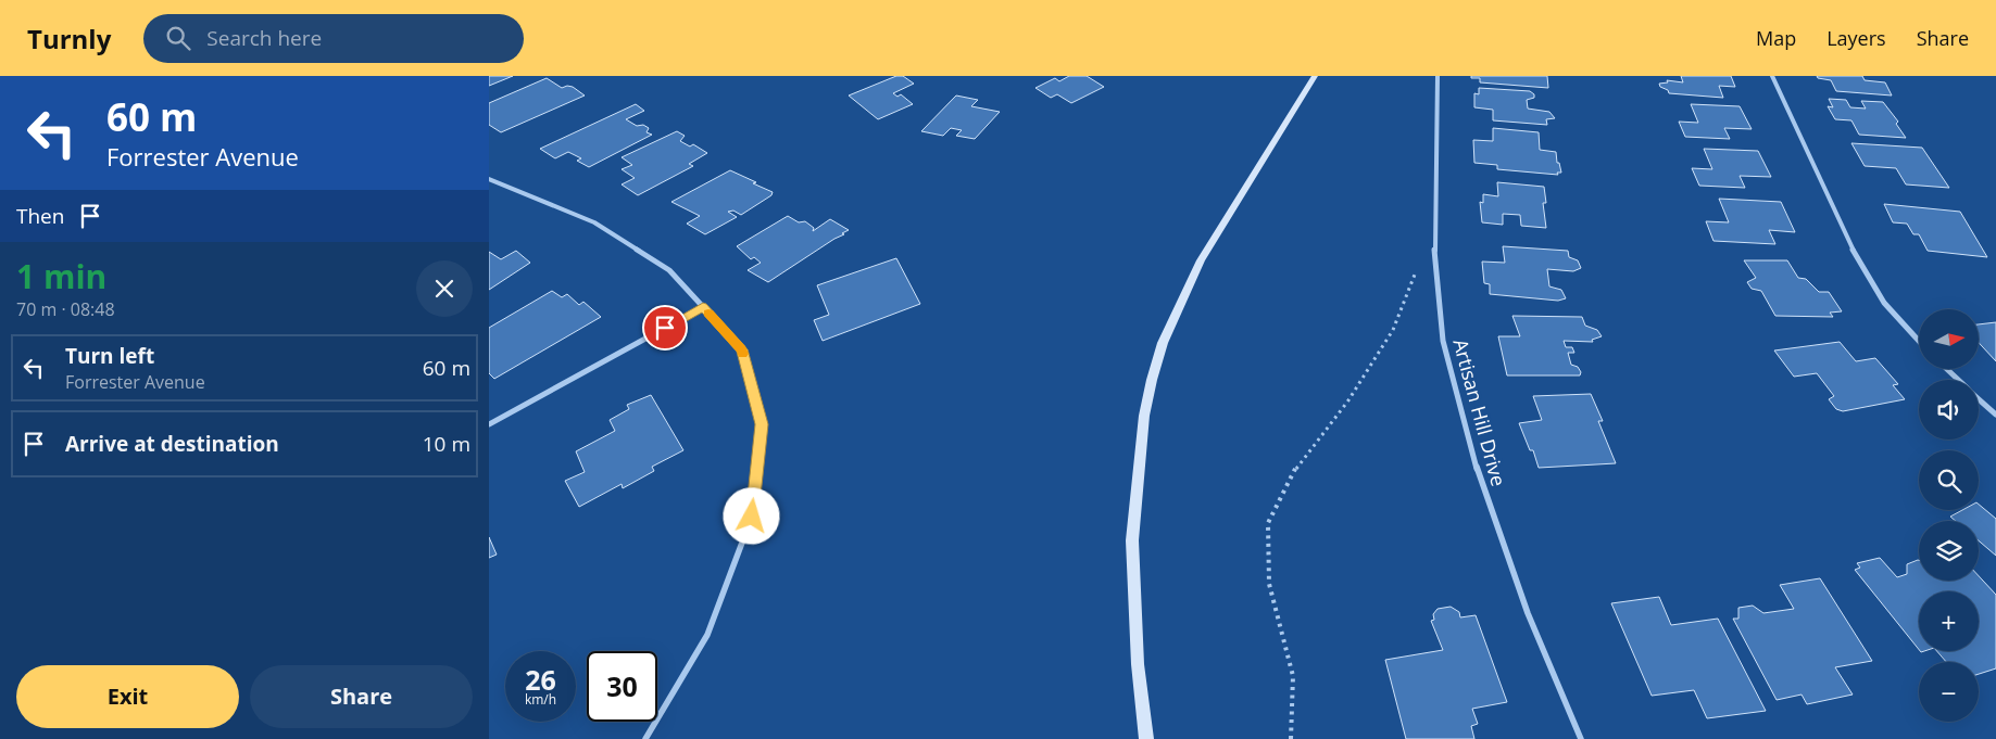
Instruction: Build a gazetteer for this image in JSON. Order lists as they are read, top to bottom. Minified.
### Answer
{"streets":{"street":["Artisan Hill Drive"]},"north":"right","page":{"header":"Turnly","search":"Search here","nav":["Map","Layers","Share"],"turn":["60 m","Forrester Avenue"],"then":"Then","heading":["1 min","70 m · 08:48"],"map_buttons":["+","−"],"list":[{"name":"Turn left","note":"Forrester Avenue","value":"60 m"},{"name":"Arrive at destination","value":"10 m"}],"speed":"26 km/h","limit":"30","buttons":["Exit","Share"]}}
